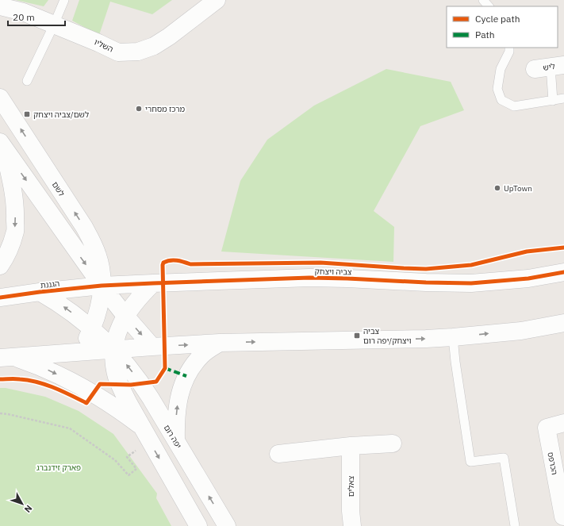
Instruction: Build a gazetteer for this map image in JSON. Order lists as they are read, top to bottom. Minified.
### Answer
{"streets":{"street":["השליו","לשם","צביה ויצחק","הגננת","יפה רום","הכרפס","צאלים"]},"crossings":[["לשם","צביה ויצחק"],["לשם","הגננת"],["לשם","יפה רום"],["צביה ויצחק","הגננת"],["הגננת","יפה רום"]],"parks":["פארק זידנברג"],"places":{"other":["מרכז מסחרי","UpTown"],"transit":["לשם/צביה ויצחק","צביה ויצחק/יפה רום"]},"legend":["Cycle path","Path"],"scale_bar":"20 m","north":"bottom right"}
